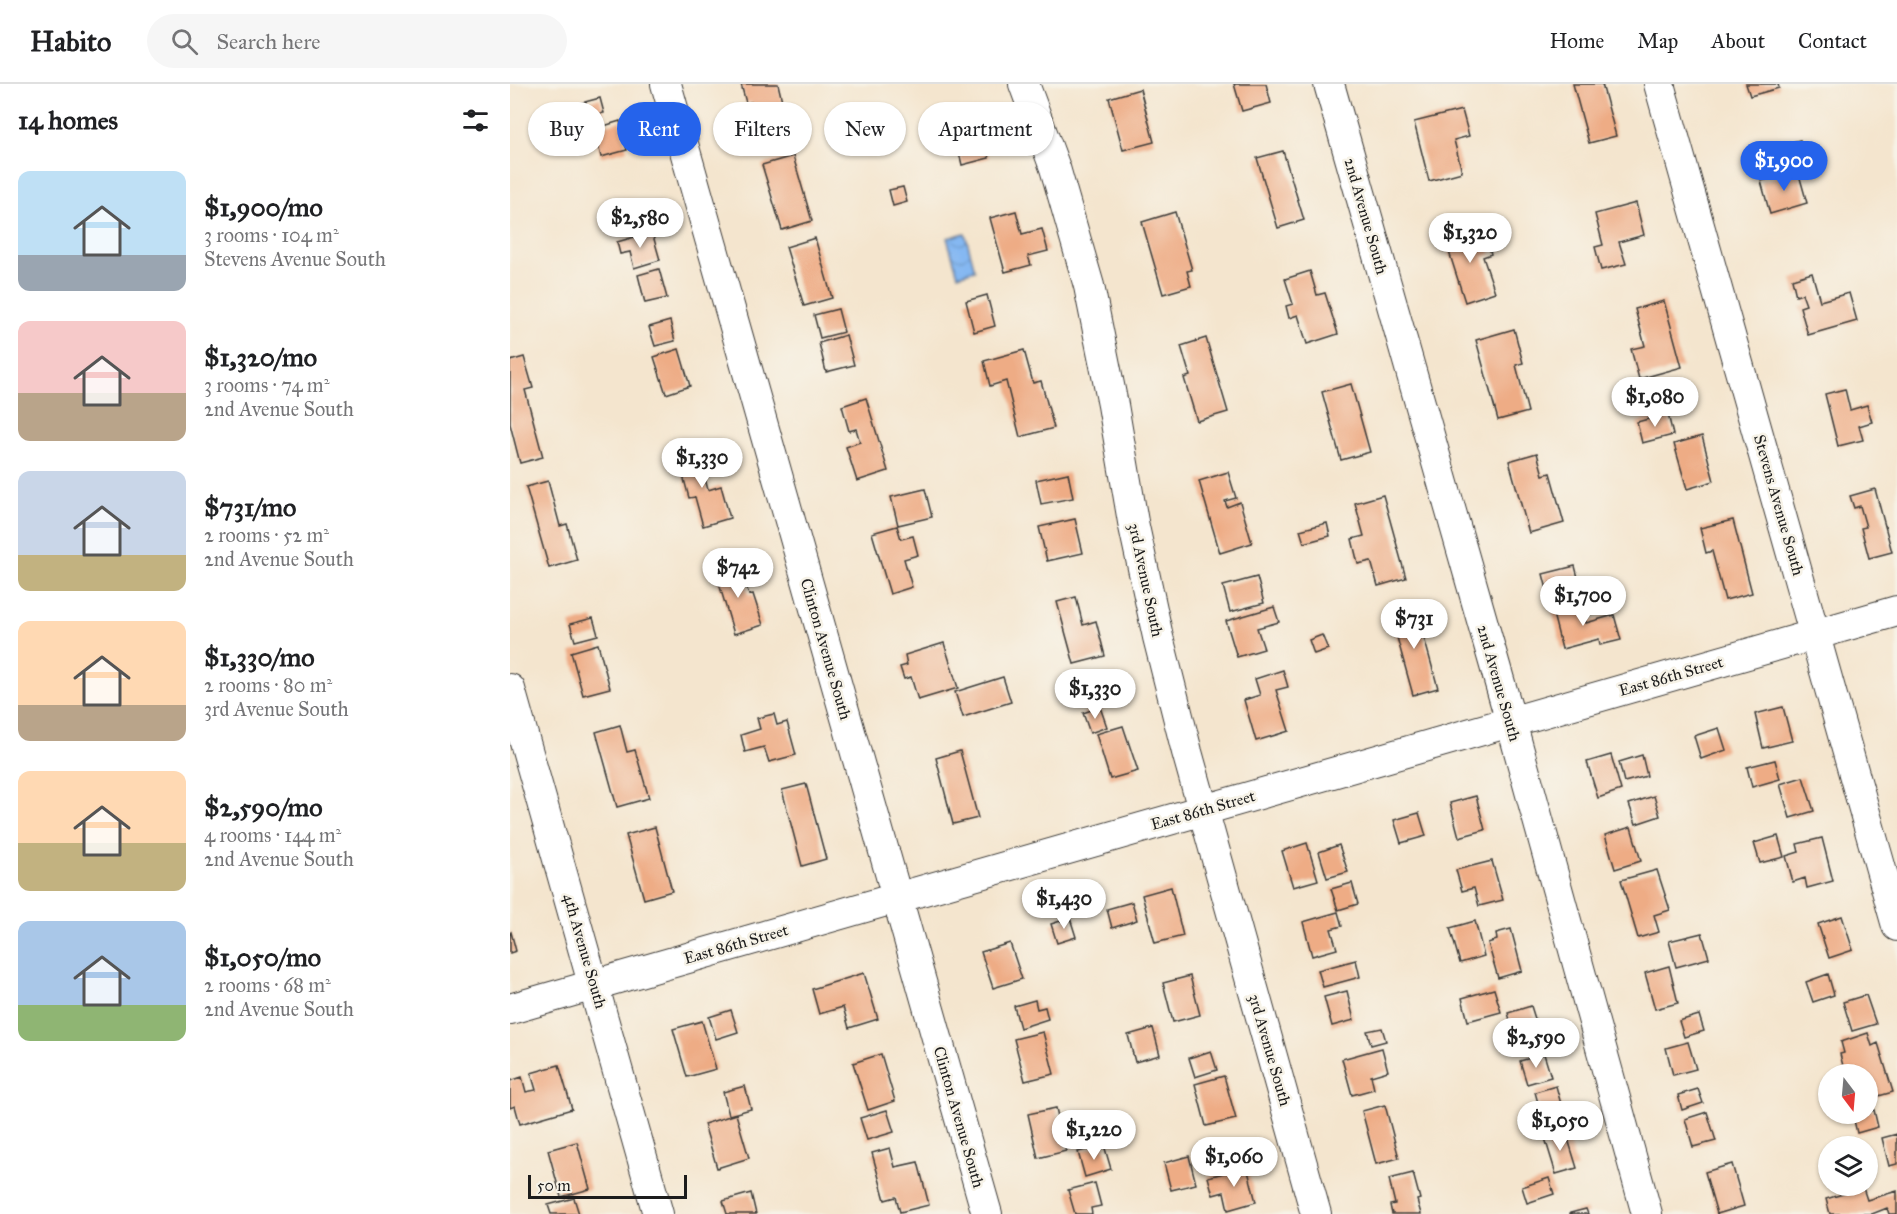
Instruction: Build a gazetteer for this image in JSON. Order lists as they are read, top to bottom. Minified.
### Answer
{"streets":{"street":["2nd Avenue South","Stevens Avenue South","3rd Avenue South","Clinton Avenue South","East 86th Street","4th Avenue South"]},"crossings":[["2nd Avenue South","East 86th Street"],["Stevens Avenue South","East 86th Street"],["3rd Avenue South","East 86th Street"],["Clinton Avenue South","East 86th Street"],["East 86th Street","4th Avenue South"]],"scale_bar":"50 m","north":"bottom","page":{"header":"Habito","search":"Search here","nav":["Home","Map","About","Contact"],"heading":"14 homes","chip":["Buy","Rent","Filters","New","Apartment"],"price":["$1,900","$2,580","$1,320","$1,080","$1,330","$742","$1,700","$731","$1,330","$1,430","$2,590","$1,050","$1,220","$1,060"],"list":[{"name":"$1,900/mo","note":"3 rooms · 104 m² · Stevens Avenue South"},{"name":"$1,320/mo","note":"3 rooms · 74 m² · 2nd Avenue South"},{"name":"$731/mo","note":"2 rooms · 52 m² · 2nd Avenue South"},{"name":"$1,330/mo","note":"2 rooms · 80 m² · 3rd Avenue South"},{"name":"$2,590/mo","note":"4 rooms · 144 m² · 2nd Avenue South"},{"name":"$1,050/mo","note":"2 rooms · 68 m² · 2nd Avenue South"}],"scale":"50 m"}}
